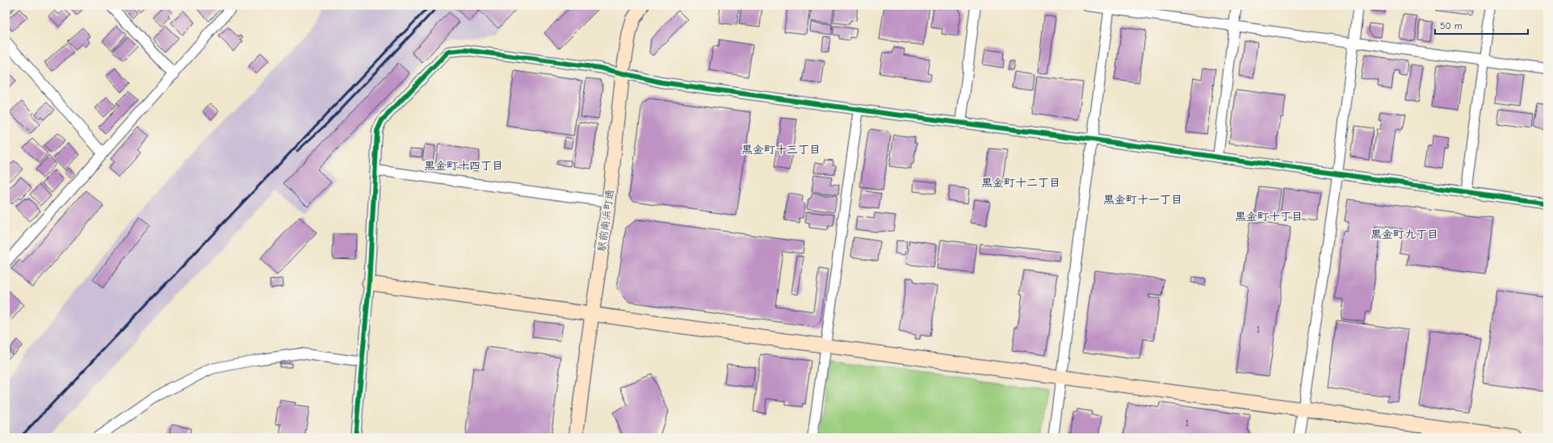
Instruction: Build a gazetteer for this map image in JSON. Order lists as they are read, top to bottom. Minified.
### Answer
{"streets":{"street":["駅前南浜町通"]},"districts":["黒金町十三丁目","黒金町十四丁目","黒金町十二丁目","黒金町十一丁目","黒金町十丁目","黒金町九丁目"],"house_numbers":["1","1"],"scale_bar":"50 m"}
